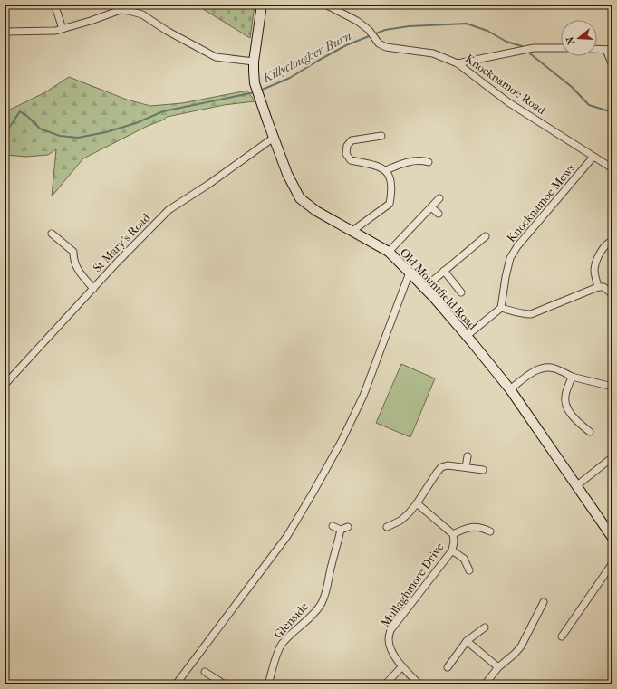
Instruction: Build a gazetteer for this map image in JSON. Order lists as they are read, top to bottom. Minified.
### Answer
{"streets":{"street":["Knocknamoe Road","Knocknamoe Mews","St Mary's Road","Old Mountfield Road","Mullaghmore Drive","Glenside"]},"crossings":[["Knocknamoe Road","Knocknamoe Mews"],["St Mary's Road","Old Mountfield Road"]],"water":["Killyclougher Burn"],"north":"left"}
